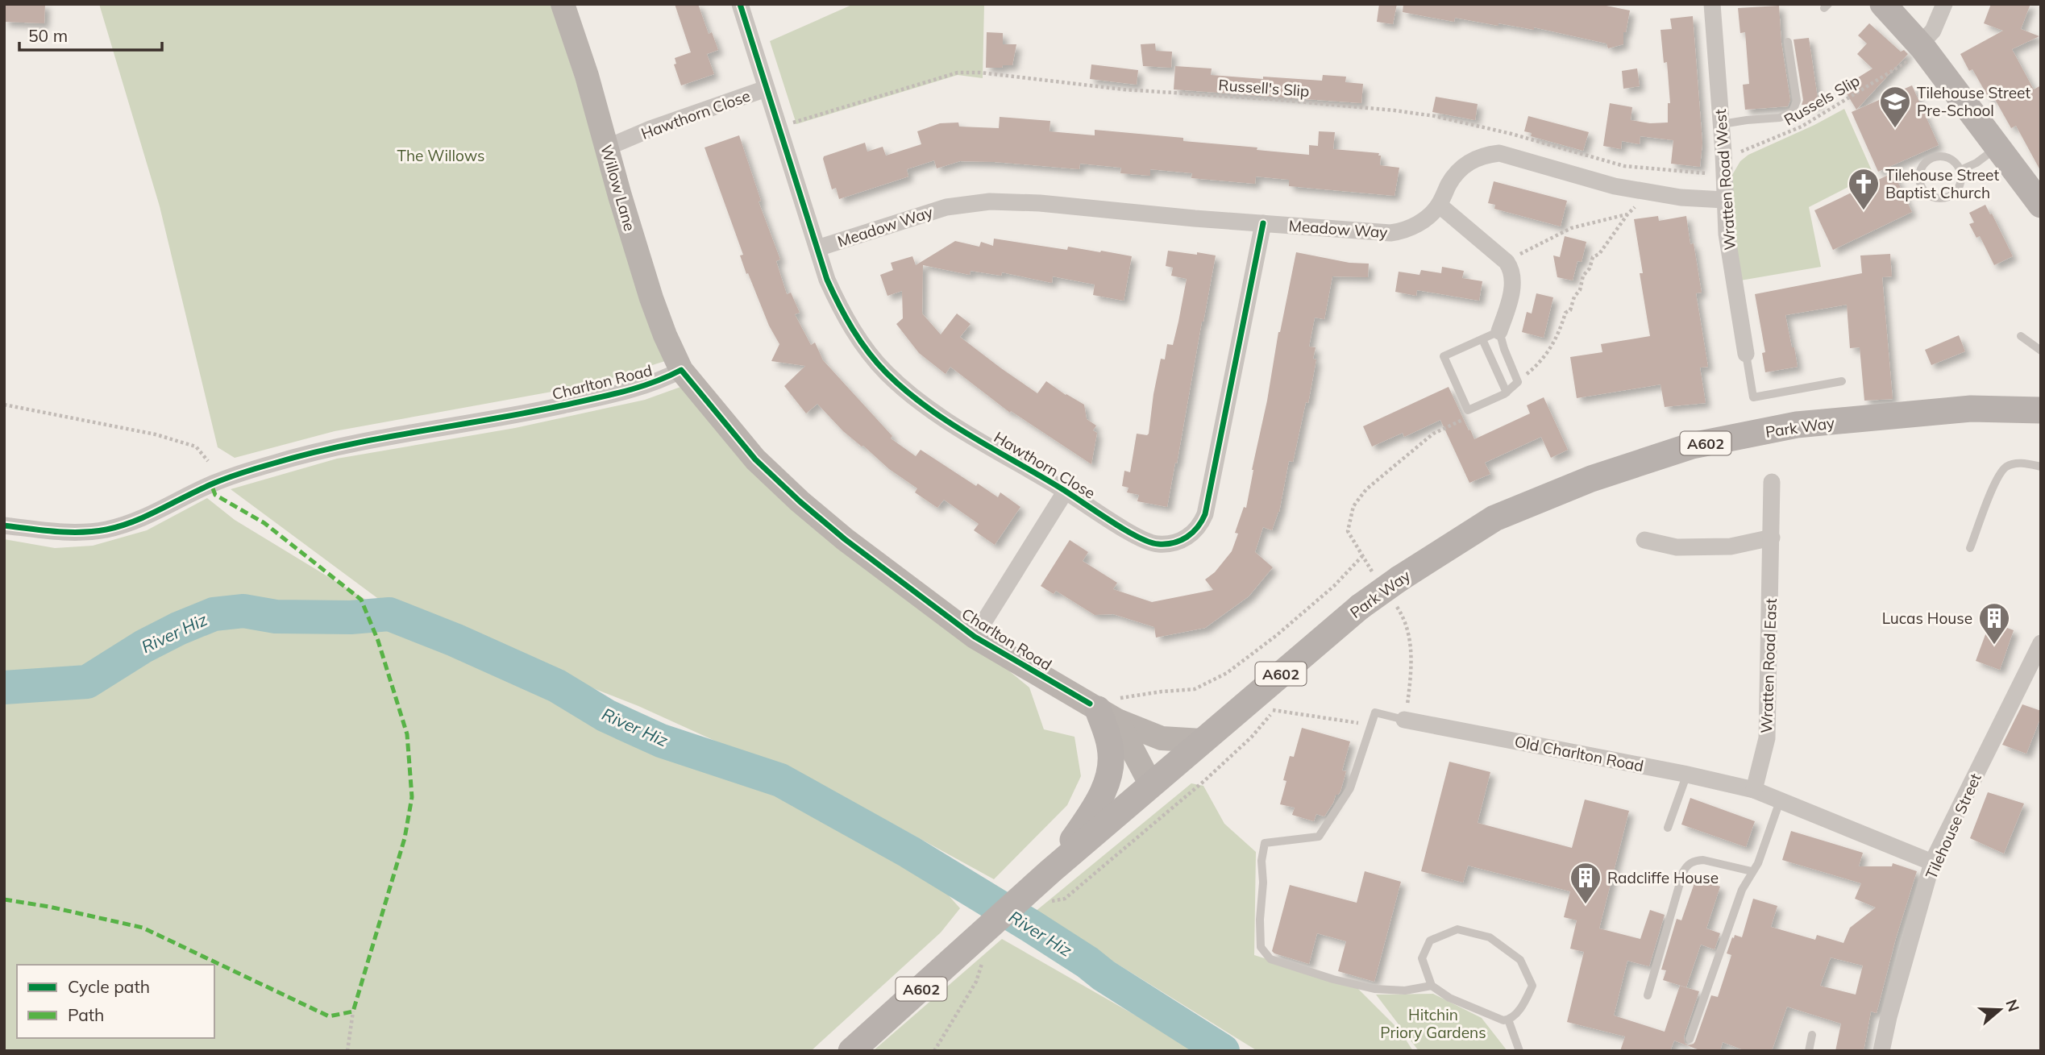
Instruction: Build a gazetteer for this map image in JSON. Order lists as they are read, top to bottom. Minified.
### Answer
{"streets":{"main road":["Park Way","A602"],"street":["Hawthorn Close","Wratten Road West","Willow Lane","Meadow Way","Charlton Road","Wratten Road East","Old Charlton Road","Tilehouse Street"],"path":["Russell's Slip","Russels Slip"]},"crossings":[["Russell's Slip","Wratten Road West"],["Russels Slip","Wratten Road West"],["Hawthorn Close","Willow Lane"],["Hawthorn Close","Meadow Way"],["Hawthorn Close","Charlton Road"],["Wratten Road West","Meadow Way"],["Willow Lane","Charlton Road"],["Charlton Road","Park Way"],["Wratten Road East","Old Charlton Road"]],"water":["River Hiz"],"parks":["The Willows","Hitchin Priory Gardens"],"places":{"school or university":["Tilehouse Street Pre-School"],"church":["Tilehouse Street Baptist Church"],"building":["Lucas House","Radcliffe House"]},"legend":["Cycle path","Path"],"scale_bar":"50 m","north":"right"}
